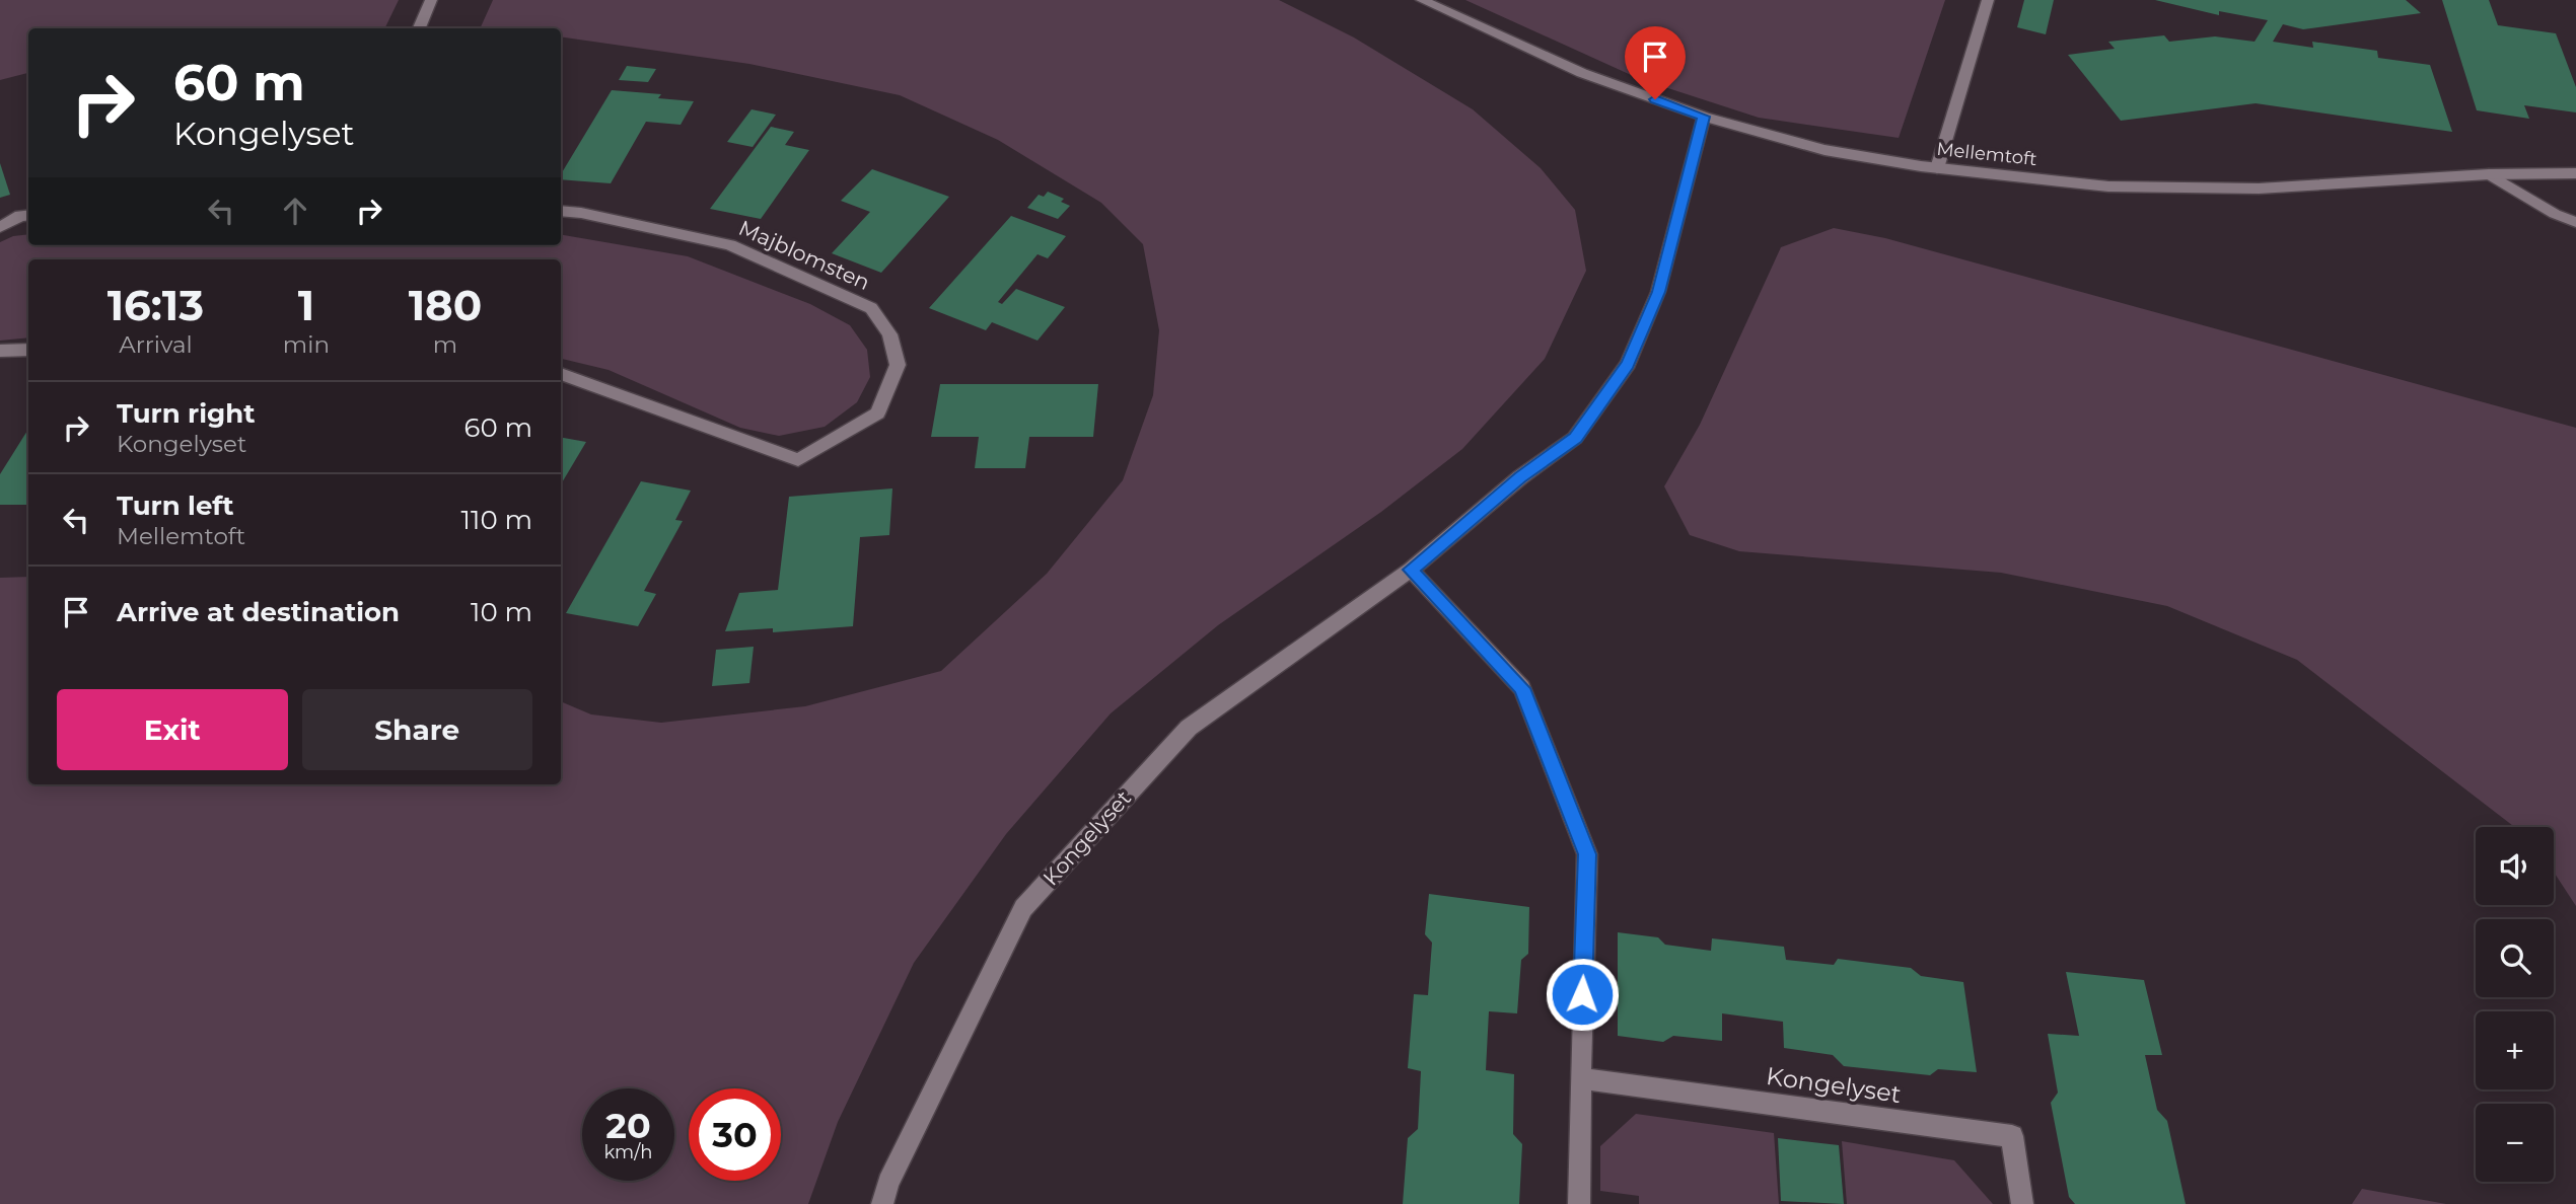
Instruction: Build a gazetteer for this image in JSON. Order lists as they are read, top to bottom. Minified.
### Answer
{"streets":{"street":["Mellemtoft","Majblomsten","Kongelyset"]},"crossings":[["Mellemtoft","Kongelyset"]],"page":{"turn":["60 m","Kongelyset"],"eta":["16:13","Arrival","1","min","180","m"],"list":[{"name":"Turn right","note":"Kongelyset","value":"60 m"},{"name":"Turn left","note":"Mellemtoft","value":"110 m"},{"name":"Arrive at destination","value":"10 m"}],"buttons":["Exit","Share"],"map_buttons":["+","−"],"speed":"20 km/h","limit":"30"}}
